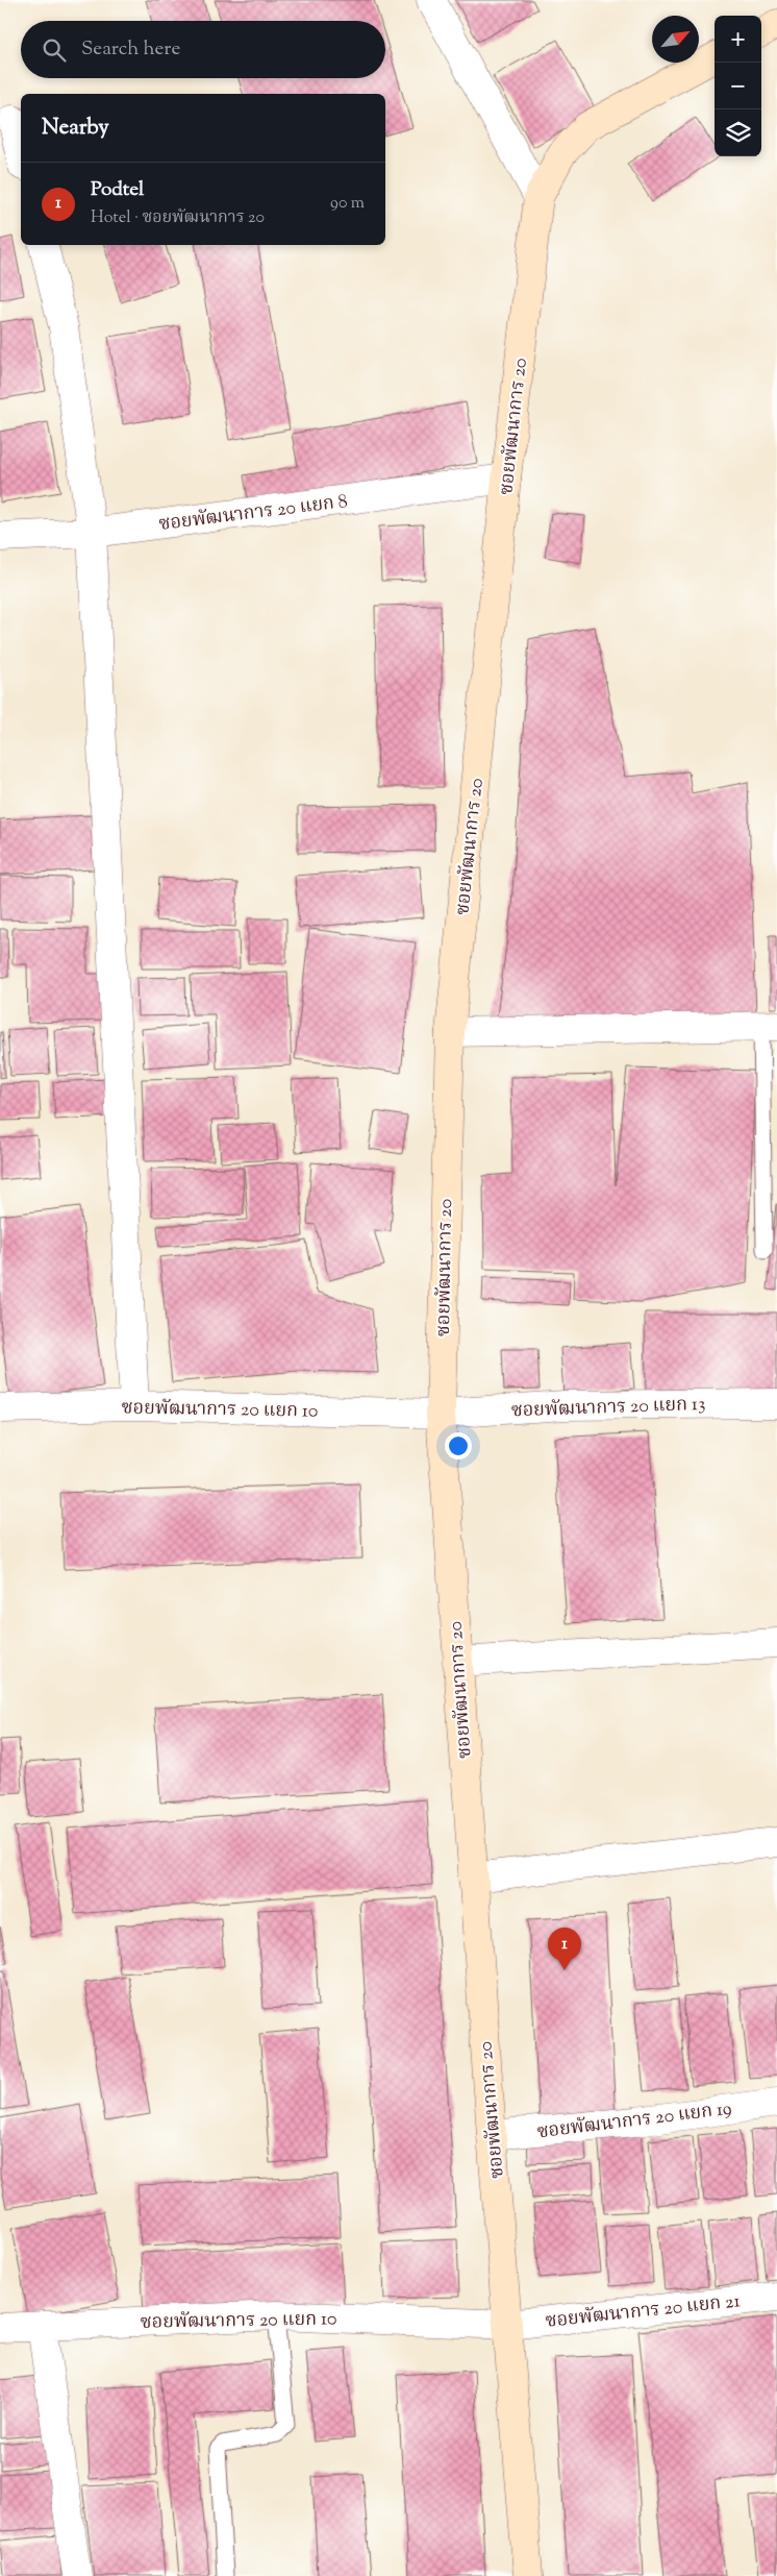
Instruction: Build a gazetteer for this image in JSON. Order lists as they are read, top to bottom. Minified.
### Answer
{"streets":{"street":["ซอยพัฒนาการ 20","ซอยพัฒนาการ 20 แยก 8","ซอยพัฒนาการ 20 แยก 13","ซอยพัฒนาการ 20 แยก 10","ซอยพัฒนาการ 20 แยก 19","ซอยพัฒนาการ 20 แยก 21"]},"crossings":[["ซอยพัฒนาการ 20","ซอยพัฒนาการ 20 แยก 8"],["ซอยพัฒนาการ 20","ซอยพัฒนาการ 20 แยก 13"],["ซอยพัฒนาการ 20","ซอยพัฒนาการ 20 แยก 10"],["ซอยพัฒนาการ 20","ซอยพัฒนาการ 20 แยก 19"],["ซอยพัฒนาการ 20","ซอยพัฒนาการ 20 แยก 21"],["ซอยพัฒนาการ 20 แยก 13","ซอยพัฒนาการ 20 แยก 10"],["ซอยพัฒนาการ 20 แยก 10","ซอยพัฒนาการ 20 แยก 21"]],"north":"top right","page":{"map_buttons":["+","−"],"search":"Search here","heading":"Nearby","list":[{"mark":"1","name":"Podtel","note":"Hotel · ซอยพัฒนาการ 20","value":"90 m"}],"pins":"1"}}
